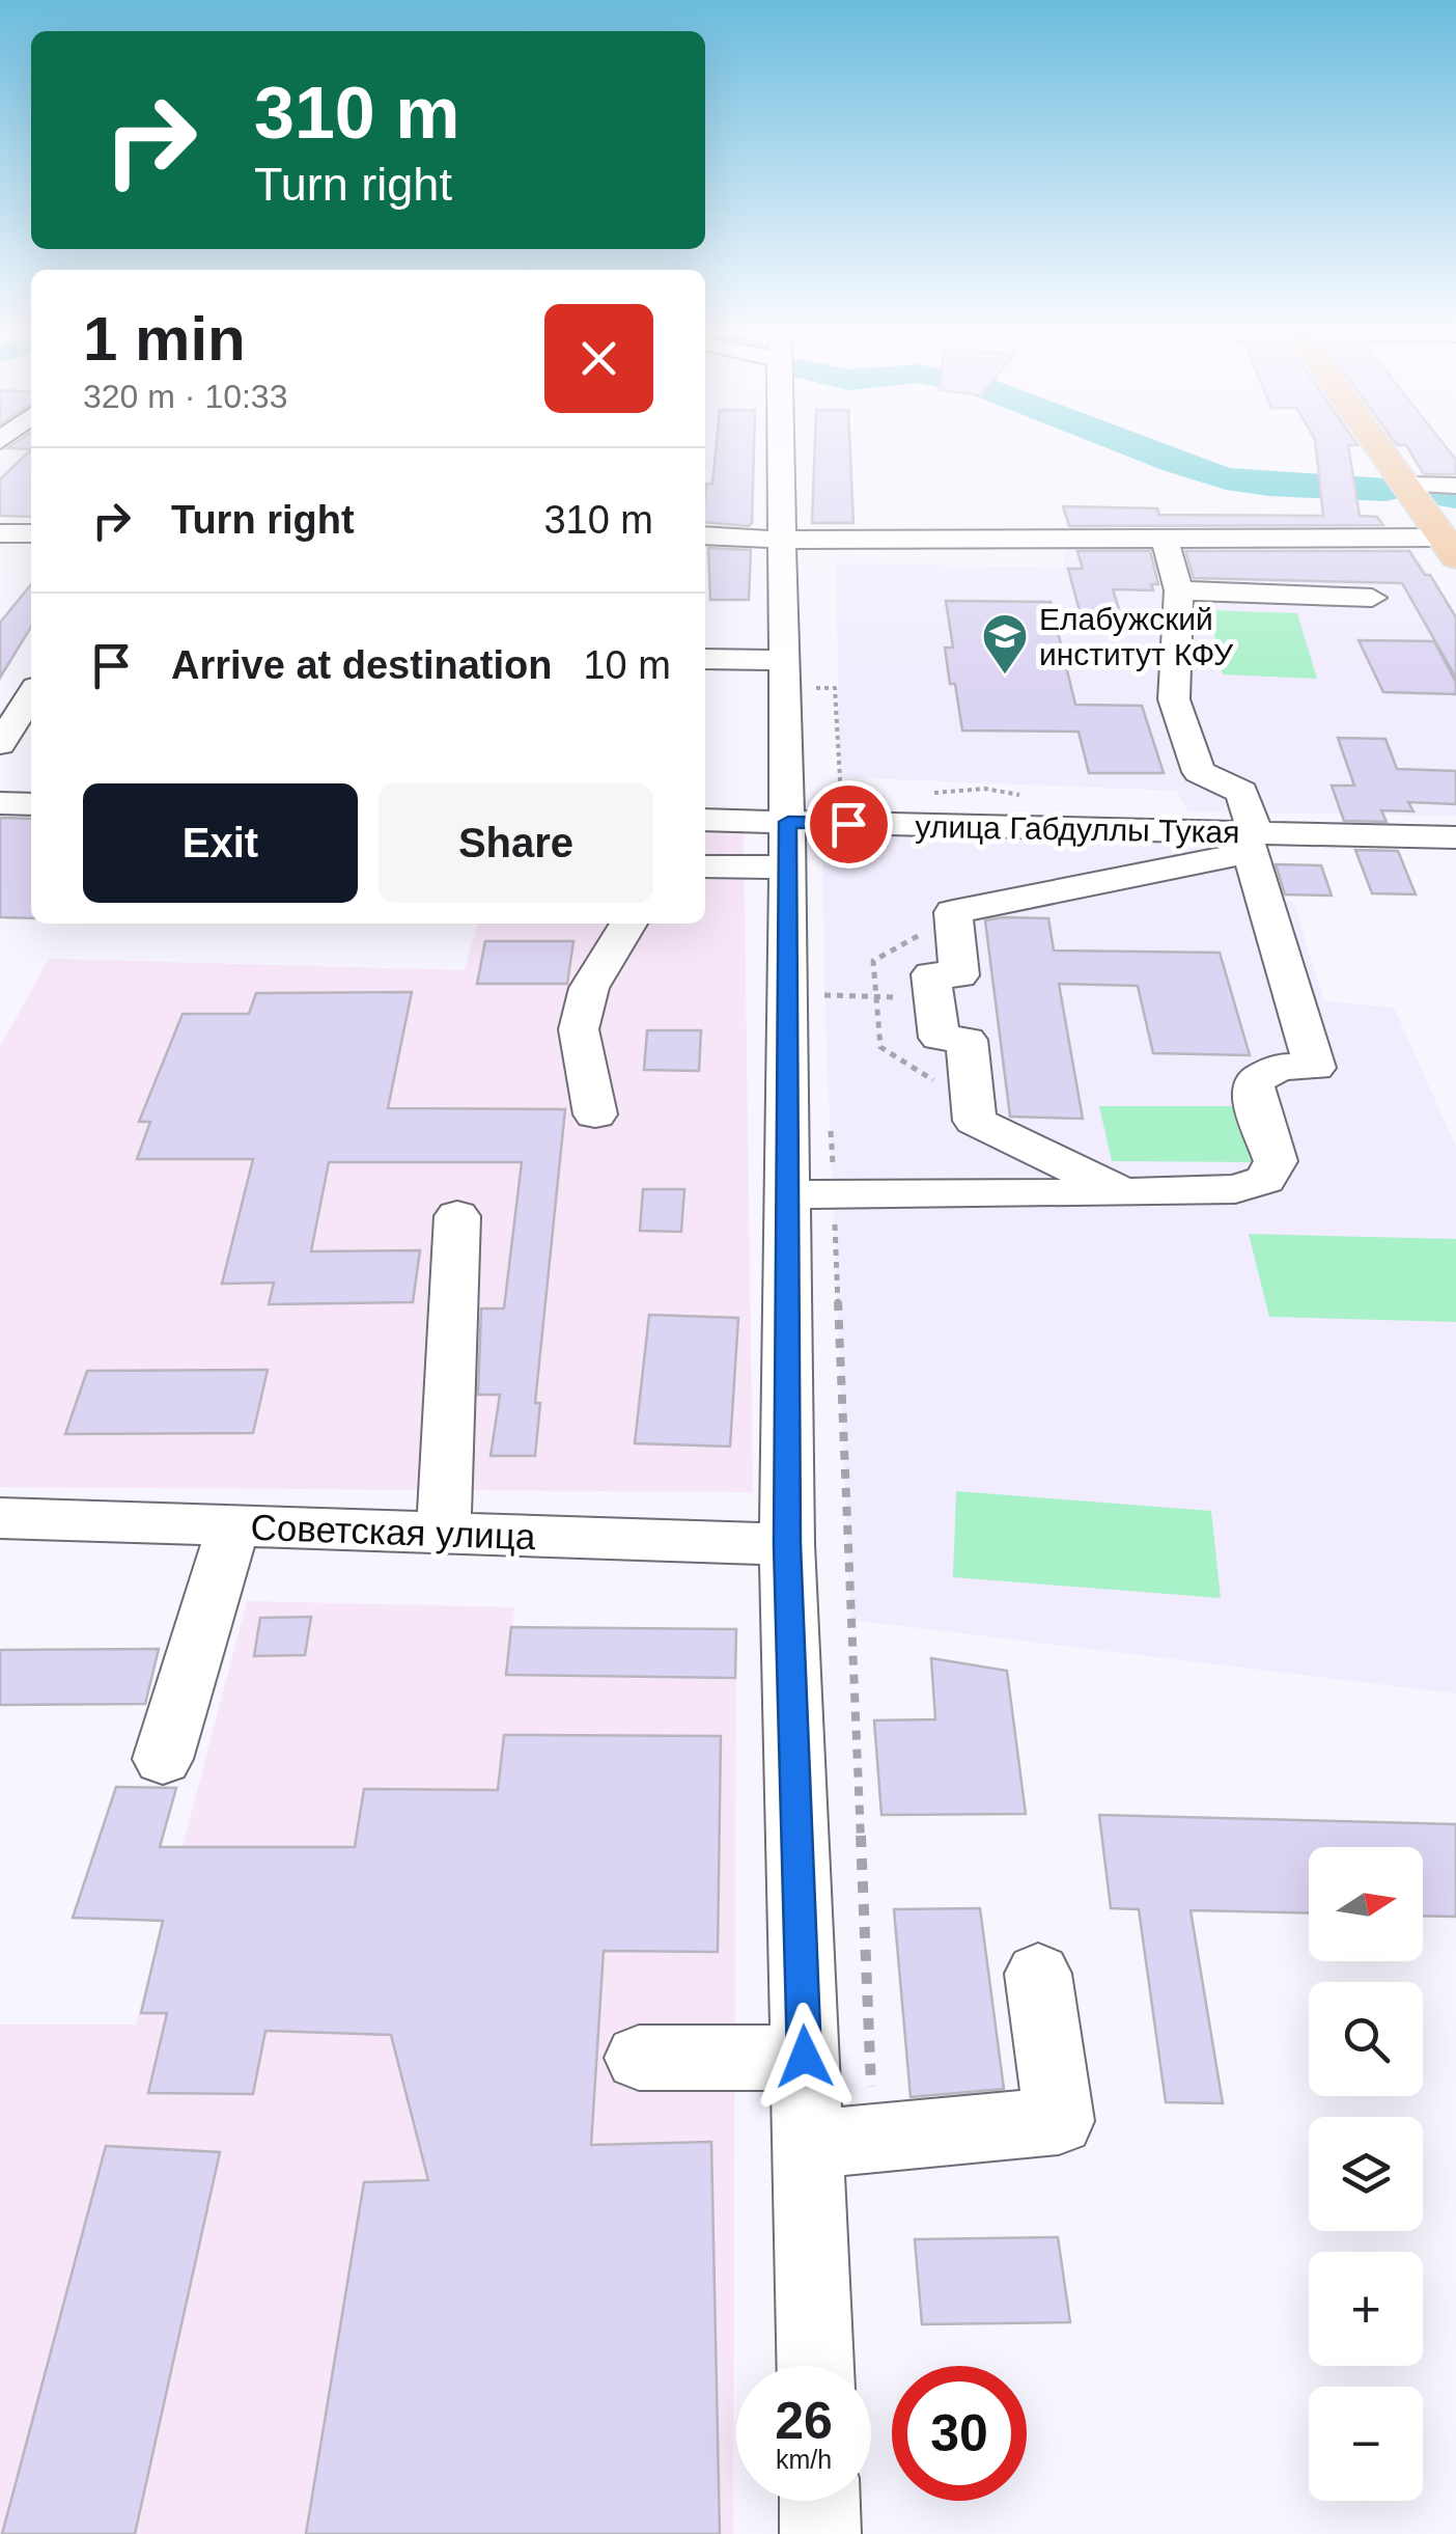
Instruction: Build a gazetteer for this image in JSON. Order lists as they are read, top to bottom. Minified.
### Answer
{"streets":{"street":["улица Габдуллы Тукая","Советская улица"]},"places":{"school or university":["Елабужский институт КФУ"]},"north":"right","page":{"turn":["310 m","Turn right"],"heading":["1 min","320 m · 10:33"],"list":[{"name":"Turn right","value":"310 m"},{"name":"Arrive at destination","value":"10 m"}],"buttons":["Exit","Share"],"map_buttons":["+","−"],"speed":"26 km/h","limit":"30"}}
